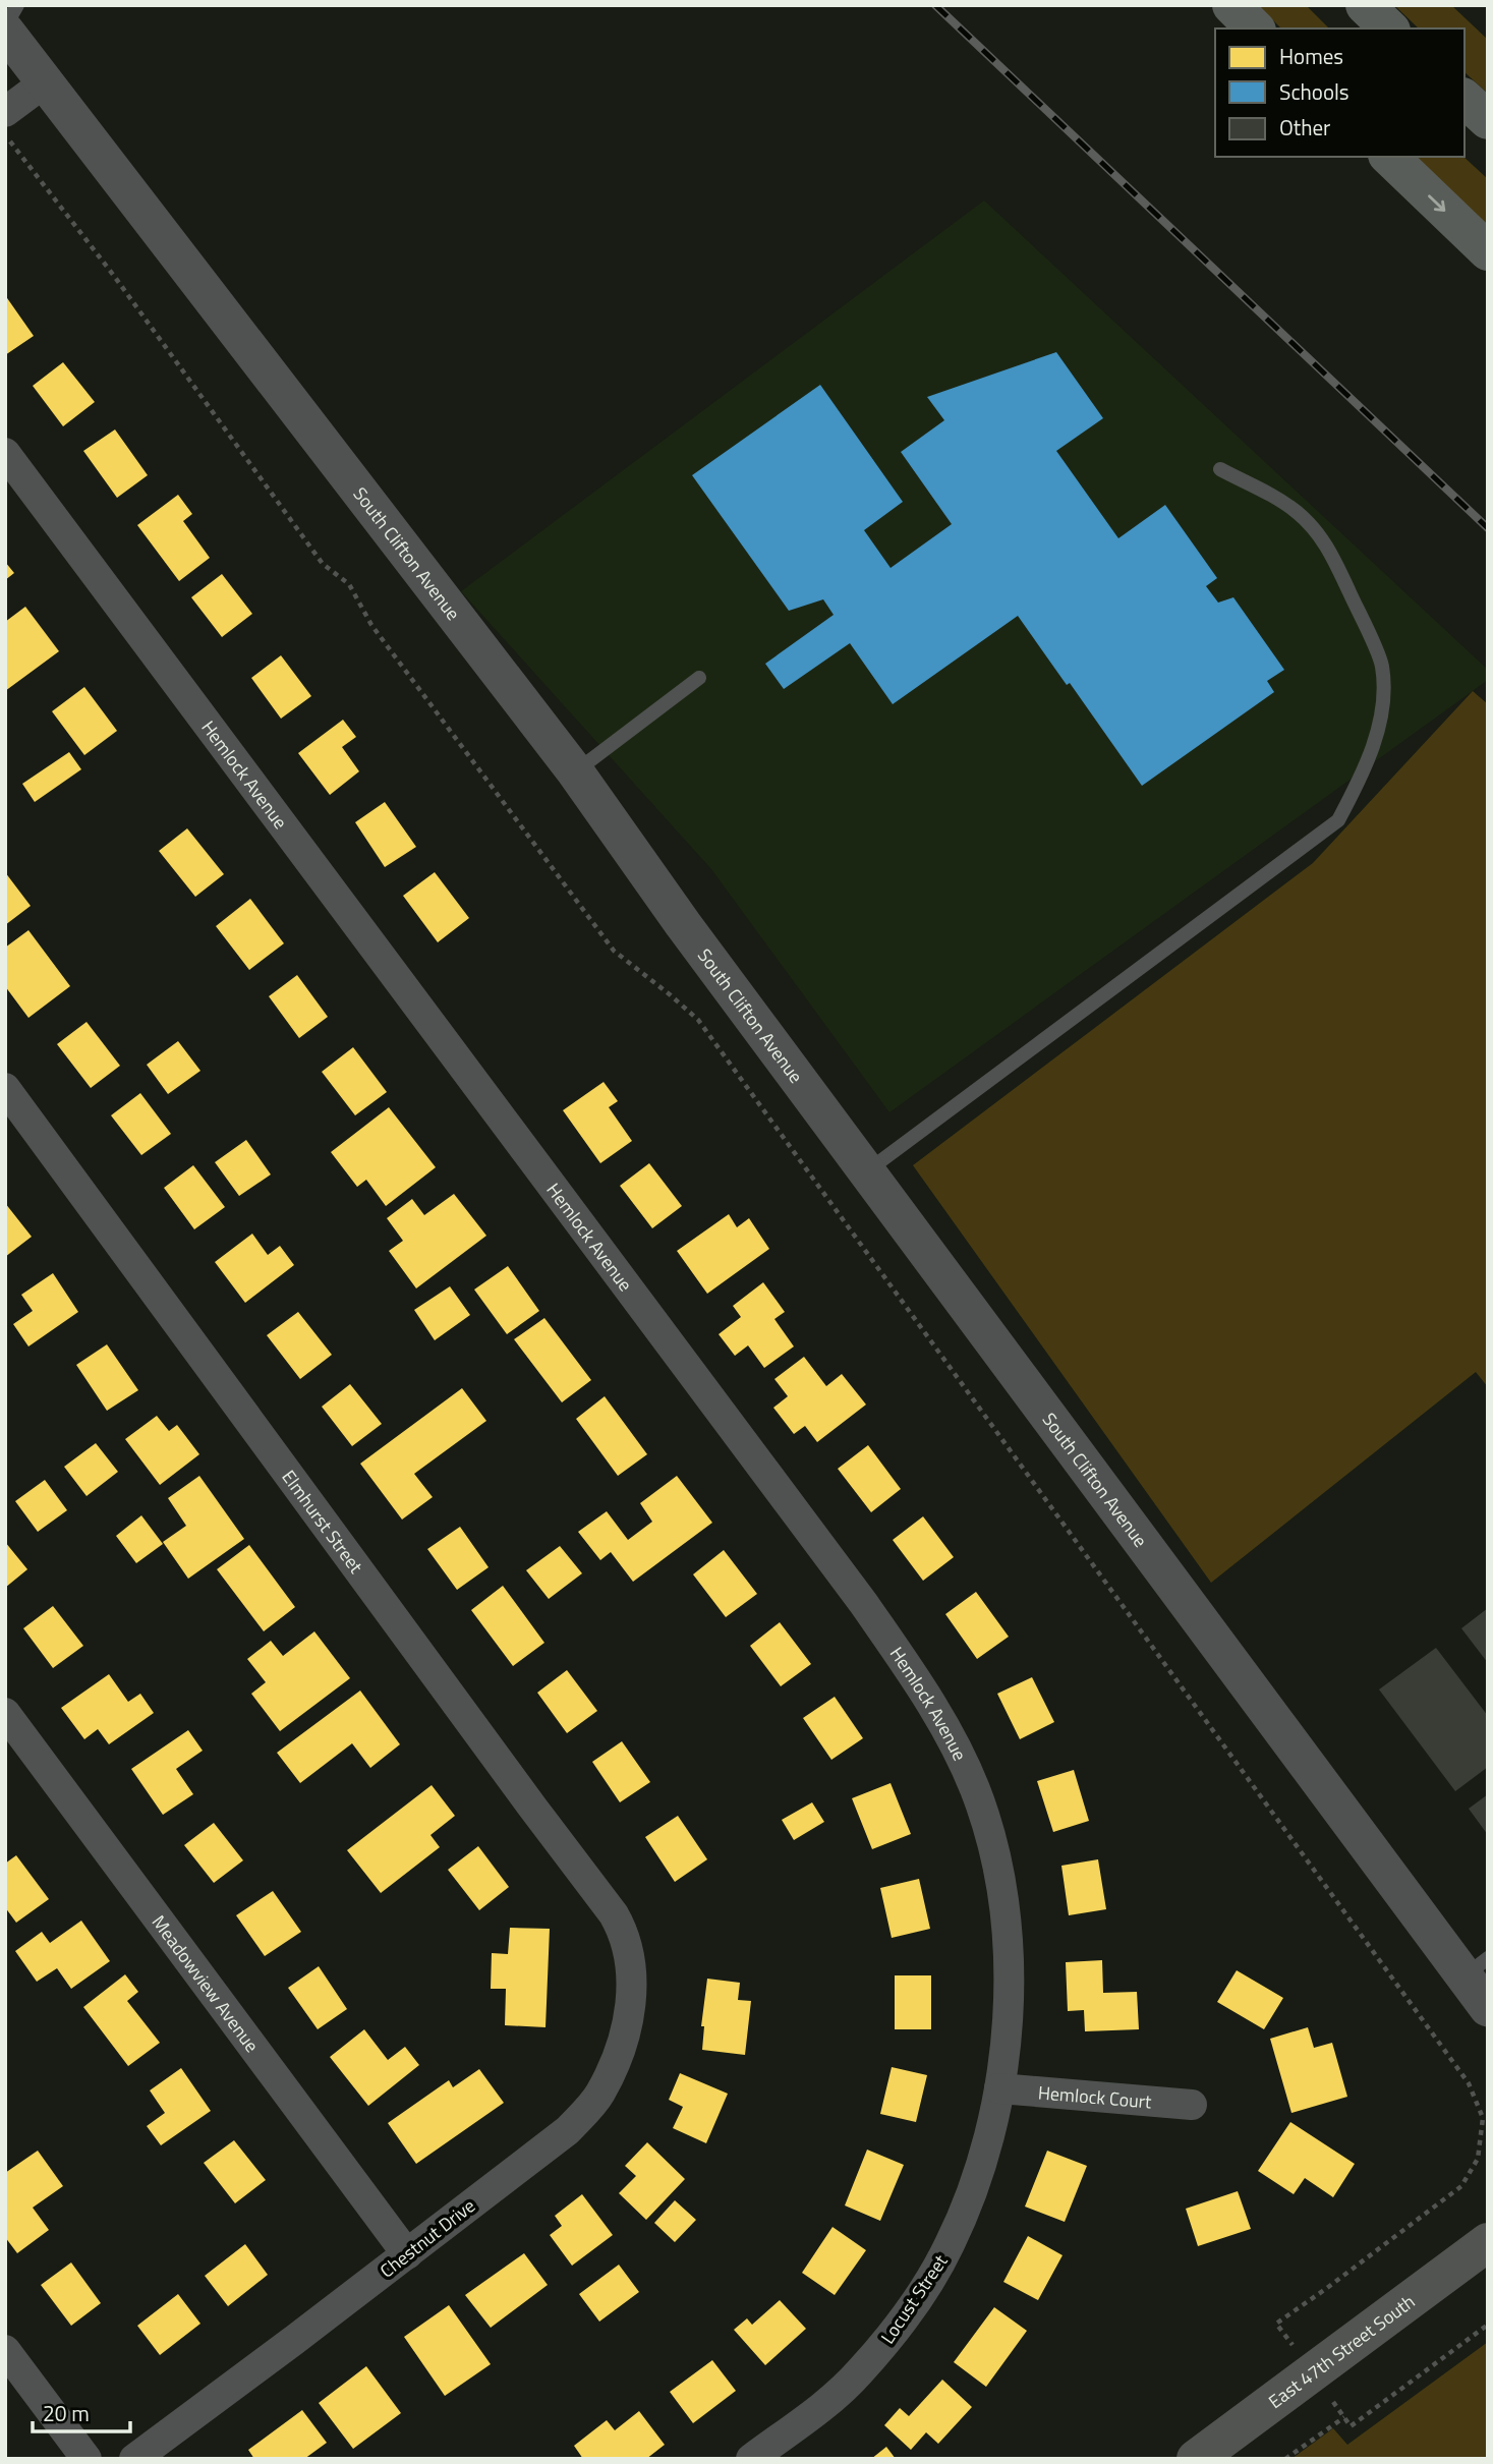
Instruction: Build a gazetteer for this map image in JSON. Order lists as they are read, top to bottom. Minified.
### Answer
{"streets":{"main road":["East 47th Street South"],"street":["South Clifton Avenue","Hemlock Avenue","Elmhurst Street","Meadowview Avenue","Hemlock Court","Chestnut Drive","Locust Street"]},"crossings":[["Hemlock Avenue","Hemlock Court"],["Hemlock Avenue","Locust Street"],["Elmhurst Street","Chestnut Drive"],["Meadowview Avenue","Chestnut Drive"],["Hemlock Court","Locust Street"]],"legend":["Homes","Schools","Other"],"scale_bar":"20 m"}
